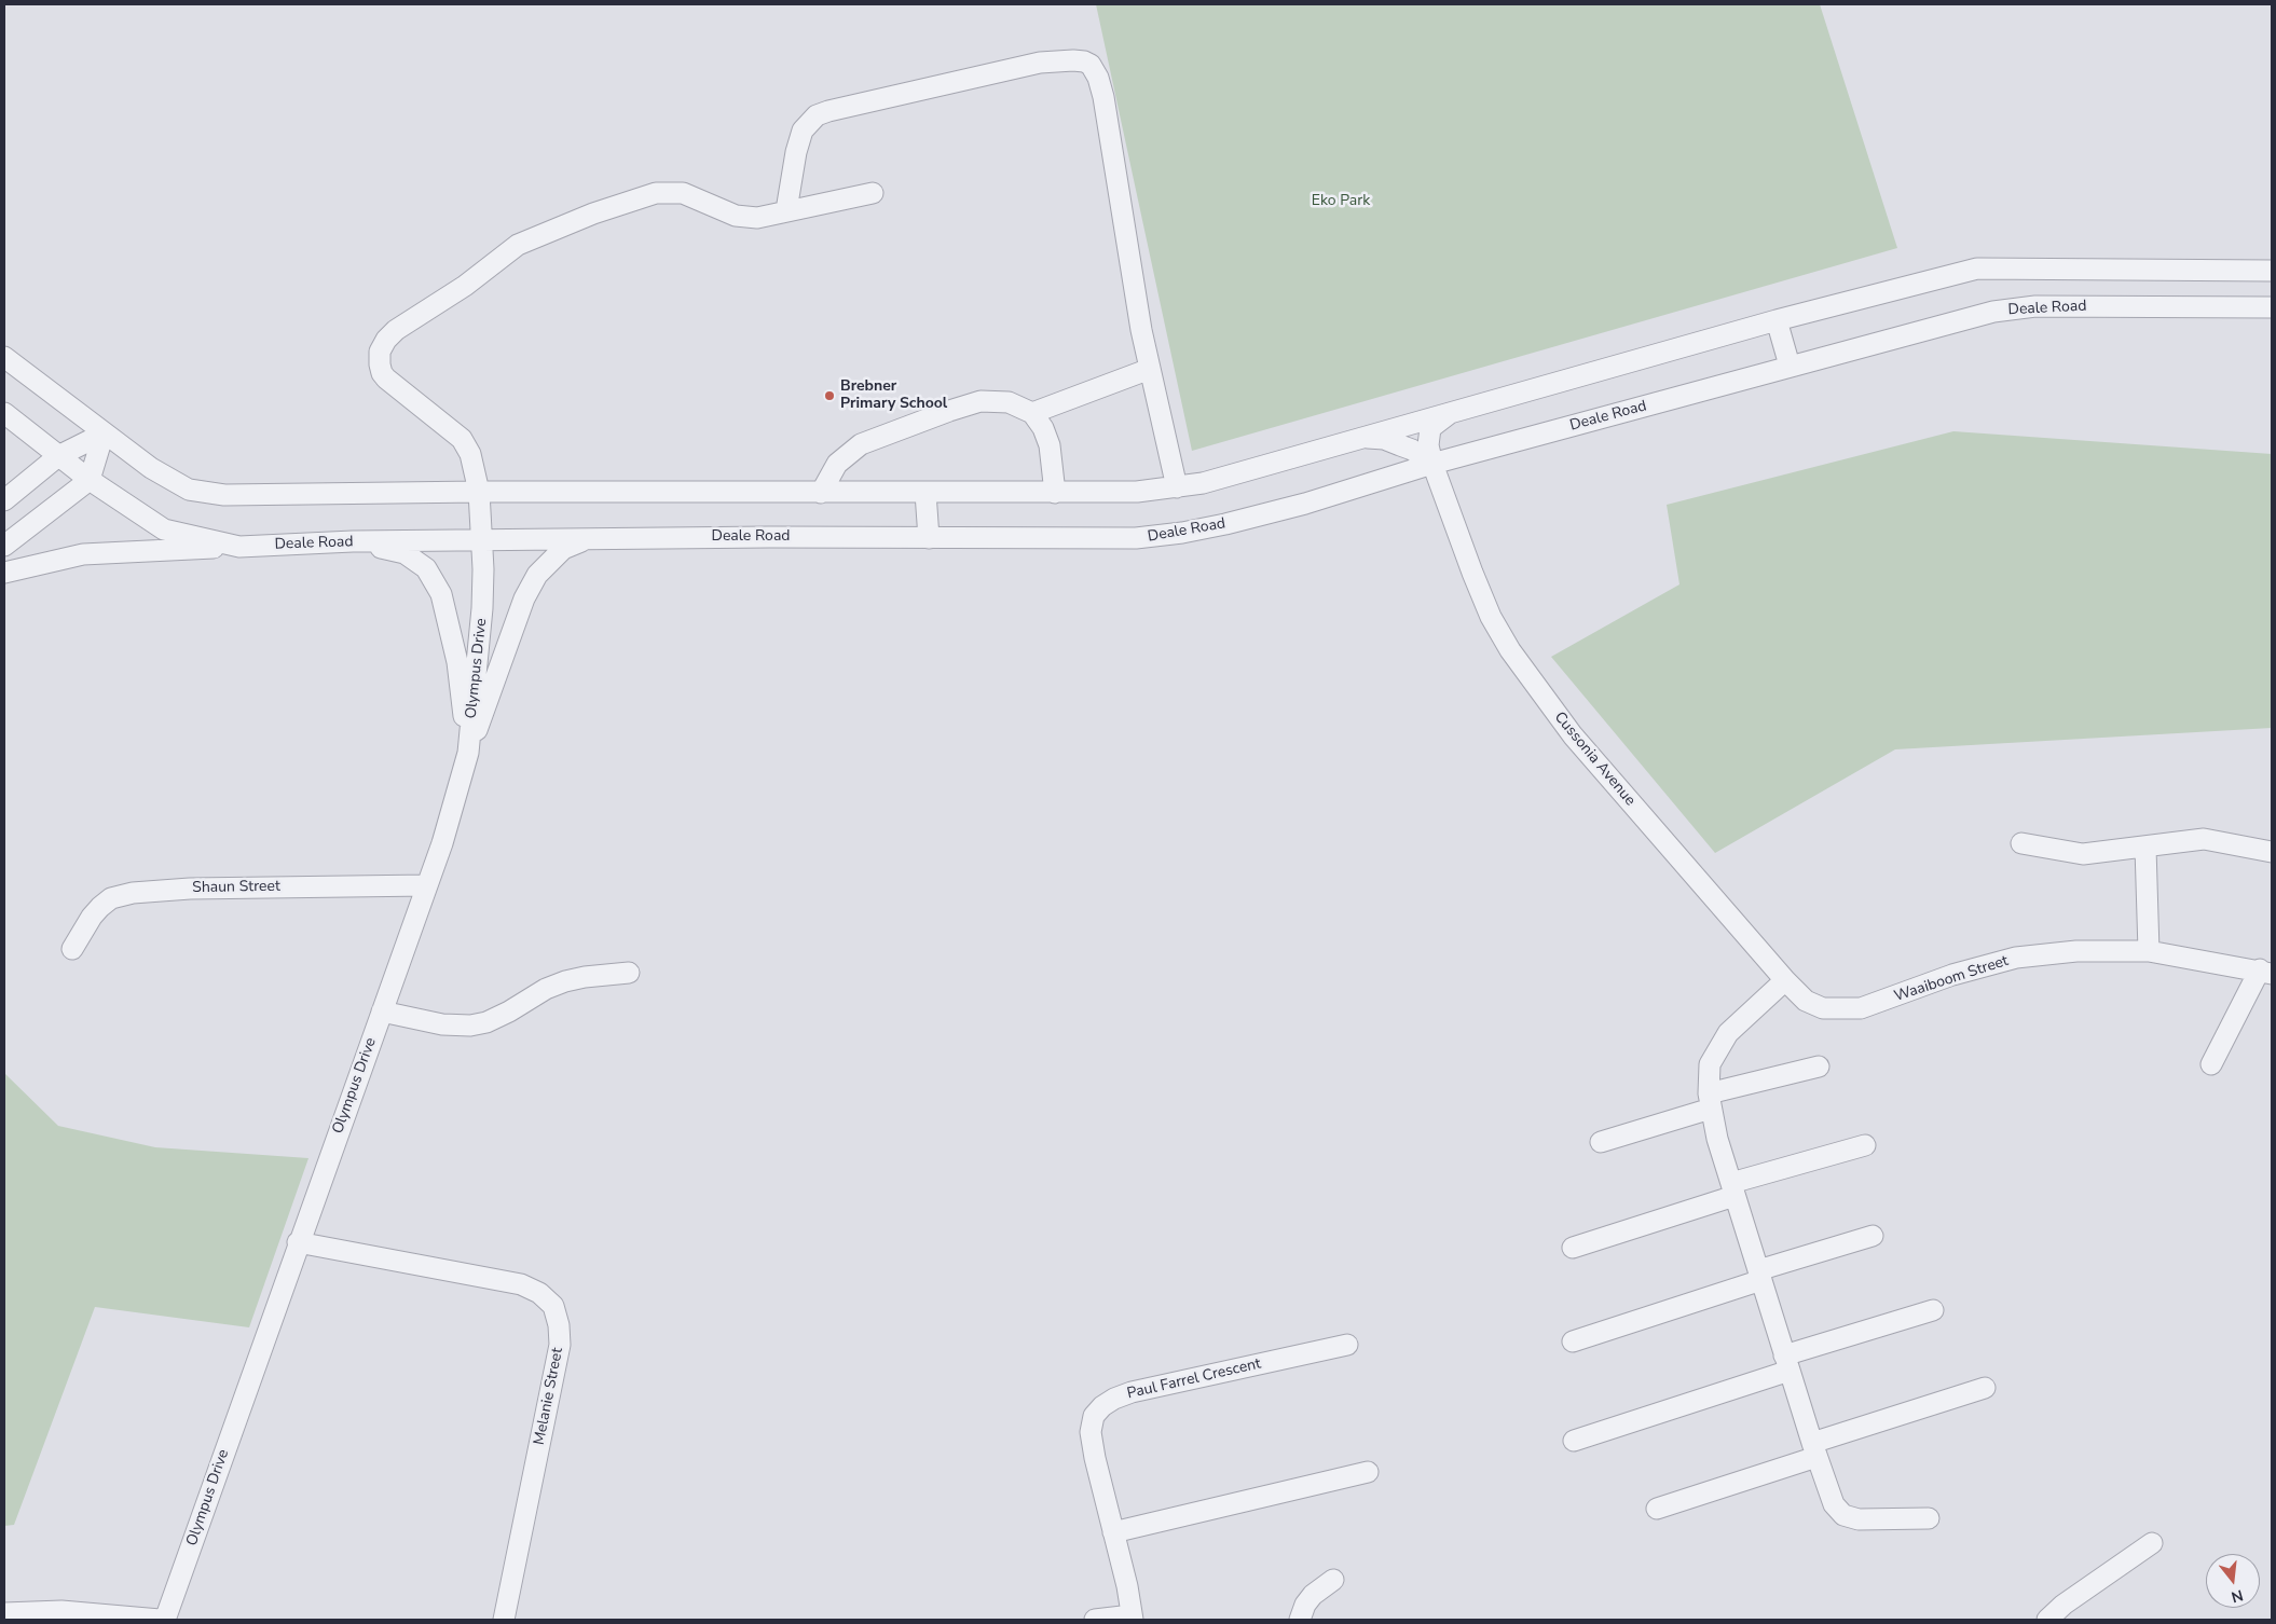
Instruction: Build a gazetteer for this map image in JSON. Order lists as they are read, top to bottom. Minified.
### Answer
{"streets":{"street":["Deale Road","Olympus Drive","Cussonia Avenue","Shaun Street","Waaiboom Street","Paul Farrel Crescent","Melanie Street"]},"crossings":[["Deale Road","Olympus Drive"],["Deale Road","Cussonia Avenue"],["Olympus Drive","Shaun Street"],["Olympus Drive","Melanie Street"],["Cussonia Avenue","Waaiboom Street"]],"parks":["Eko Park"],"places":["Brebner Primary School"],"north":"bottom"}
